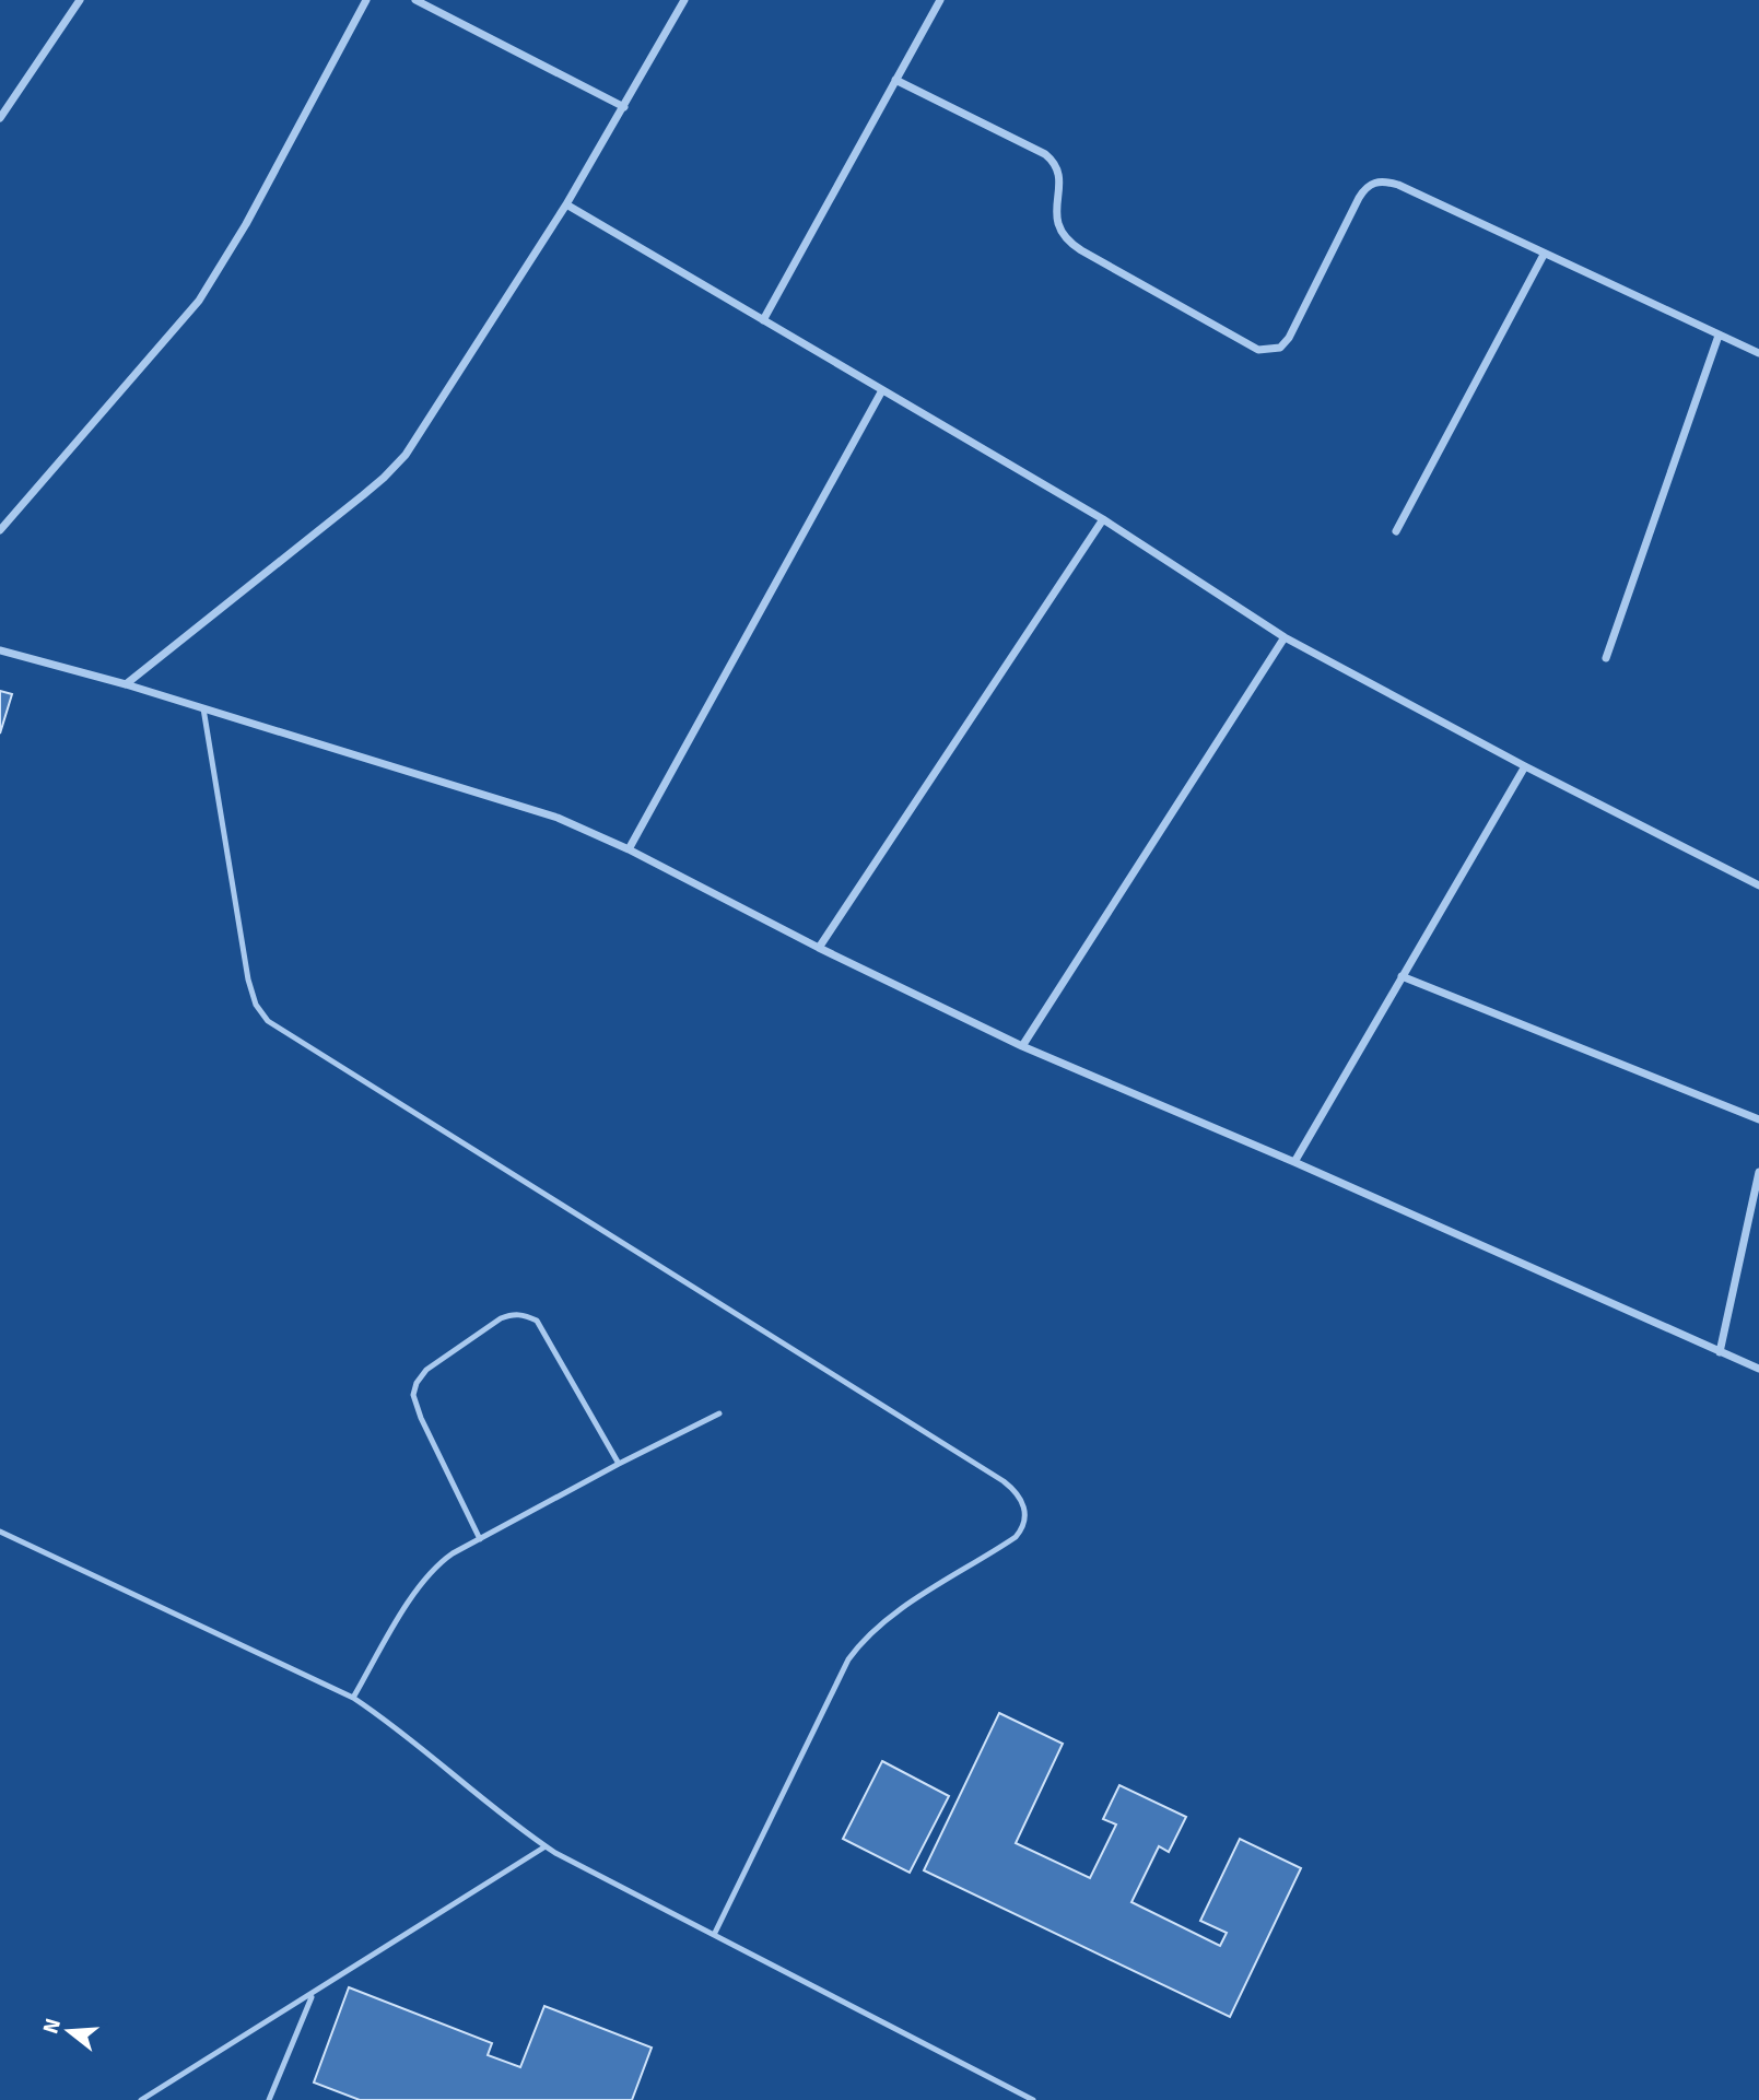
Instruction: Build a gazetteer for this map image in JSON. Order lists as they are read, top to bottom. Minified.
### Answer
{"north":"left"}
